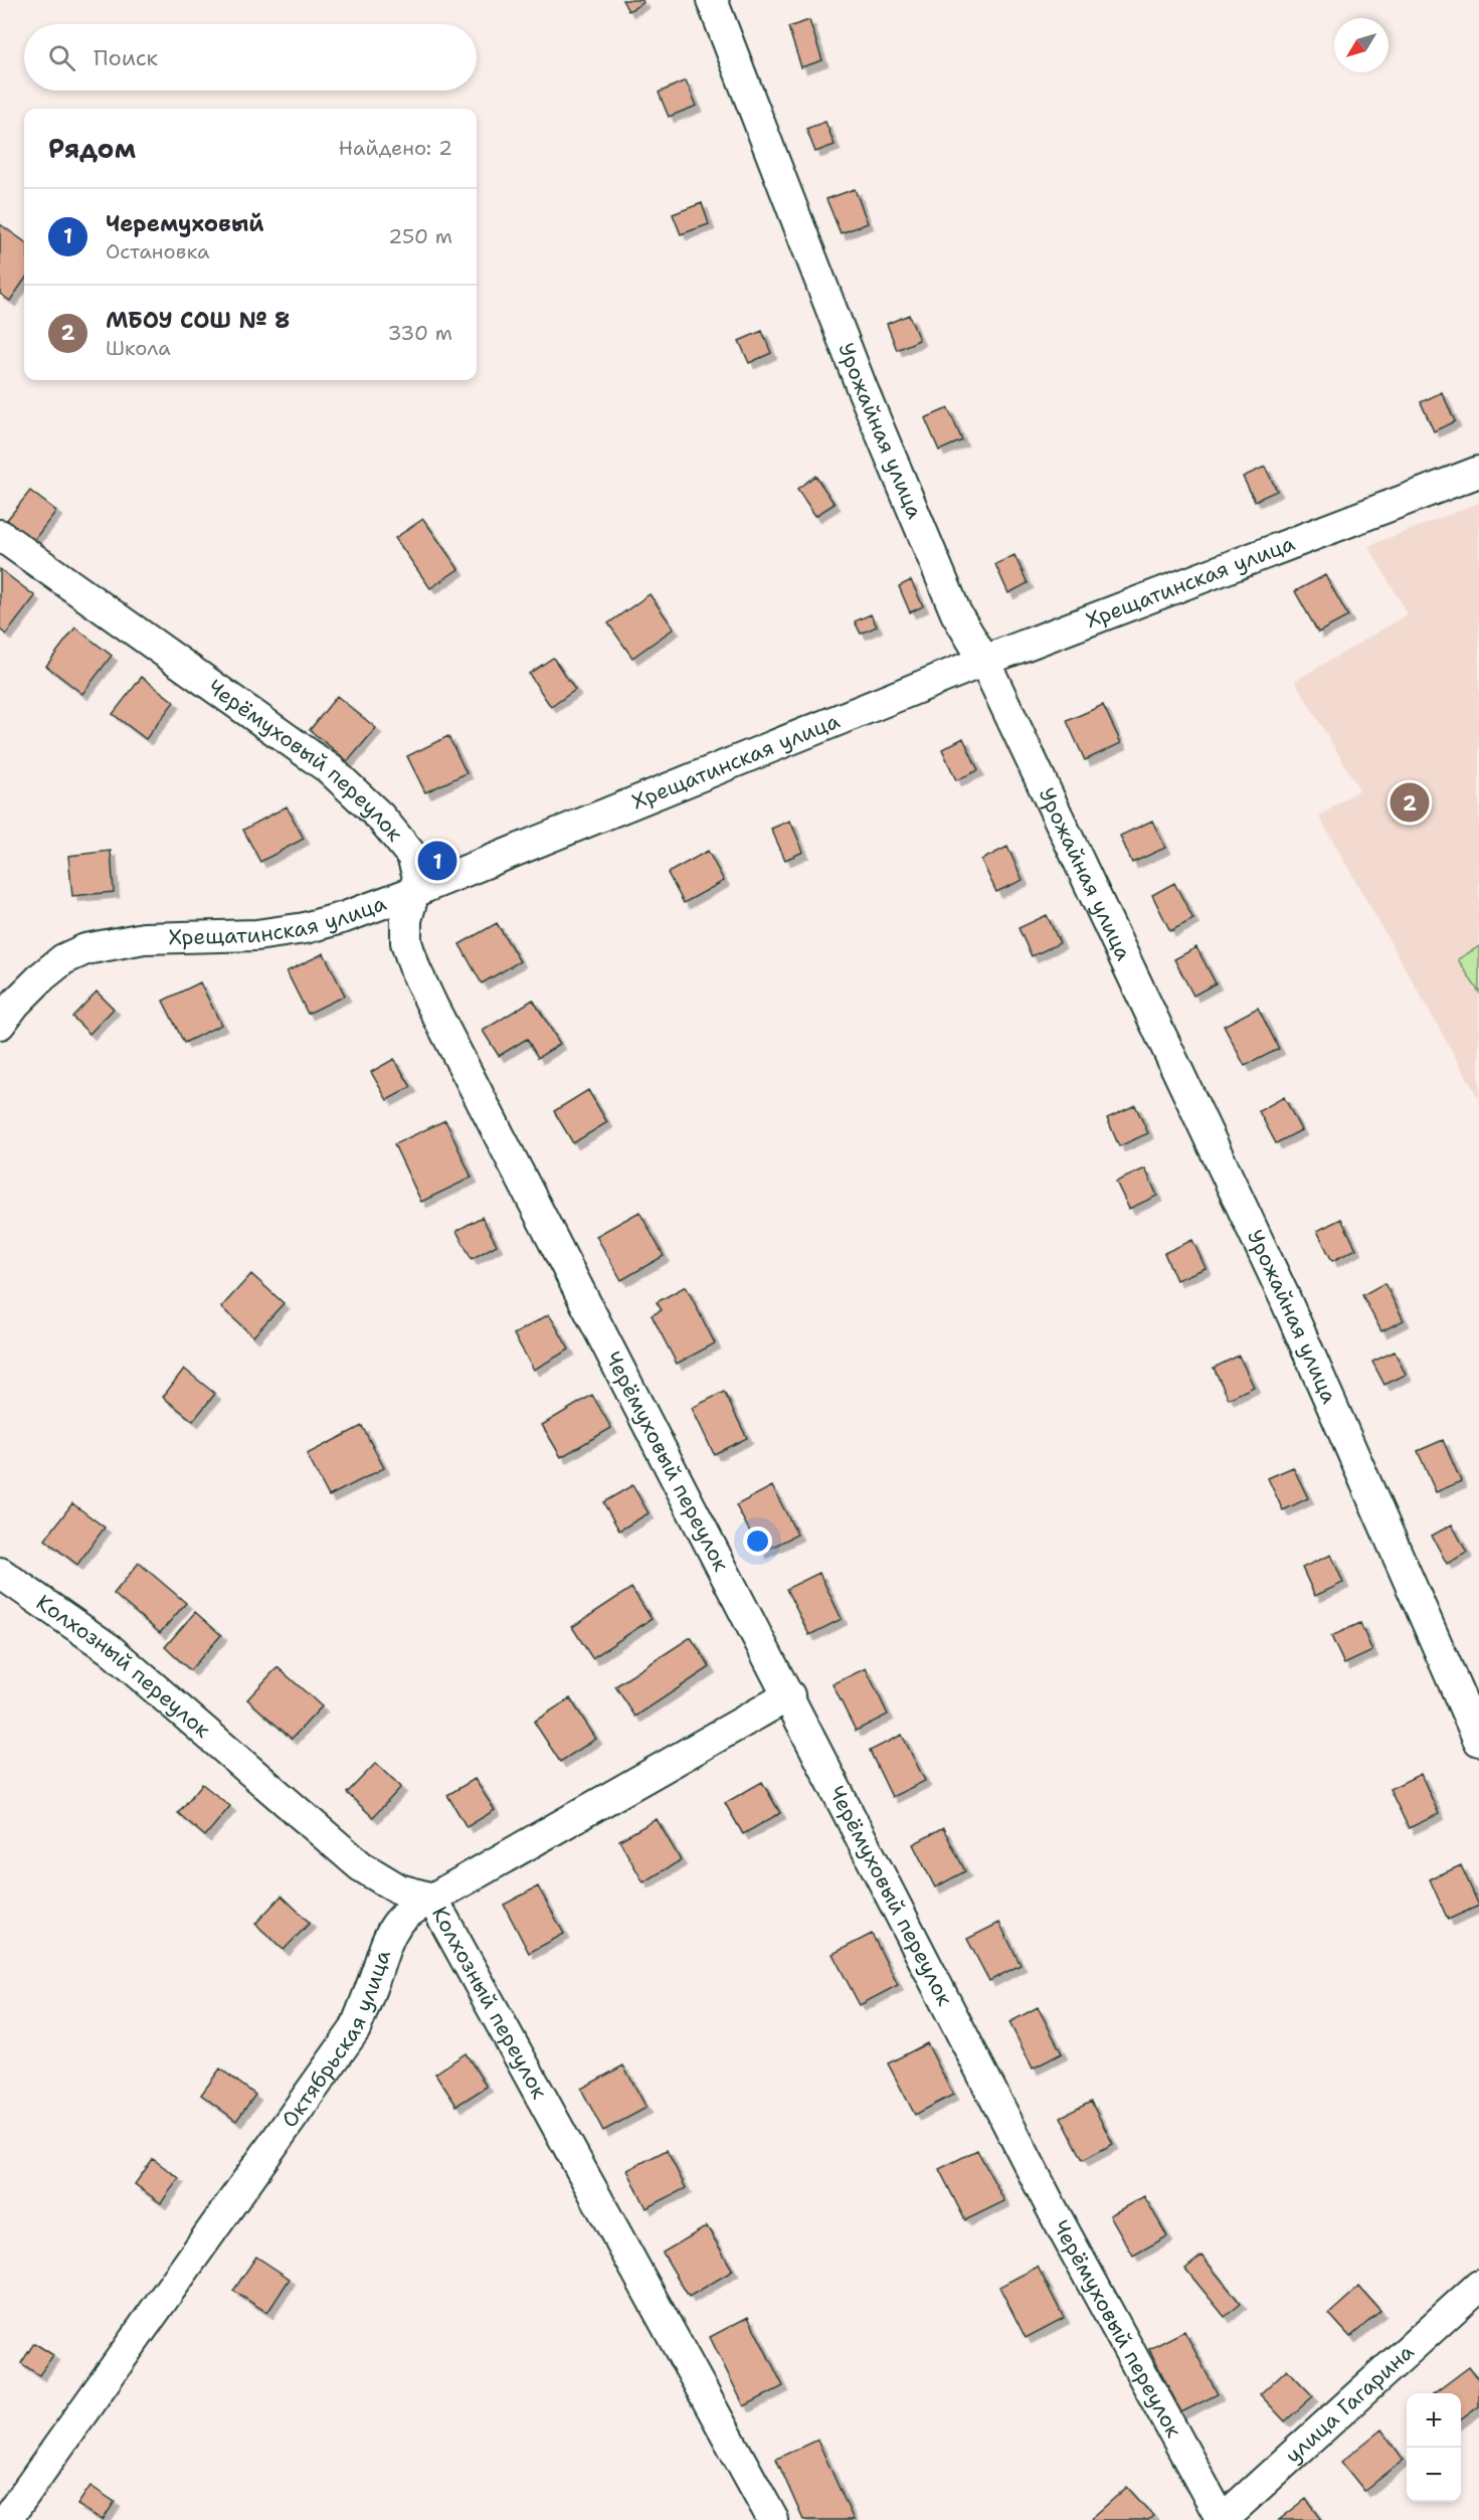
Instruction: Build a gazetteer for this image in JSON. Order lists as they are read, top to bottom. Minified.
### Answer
{"streets":{"street":["Урожайная улица","Хрещатинская улица","Черёмуховый переулок","Колхозный переулок","Октябрьская улица","улица Гагарина"]},"crossings":[["Урожайная улица","Хрещатинская улица"],["Хрещатинская улица","Черёмуховый переулок"],["Черёмуховый переулок","Октябрьская улица"],["Черёмуховый переулок","улица Гагарина"],["Колхозный переулок","Октябрьская улица"]],"north":"bottom left","page":{"search":"Поиск","heading":["Рядом","Найдено: 2"],"list":[{"mark":"1","name":"Черемуховый","note":"Остановка","value":"250 m"},{"mark":"2","name":"МБОУ СОШ № 8","note":"Школа","value":"330 m"}],"pins":["2","1"],"map_buttons":["+","−"]}}
